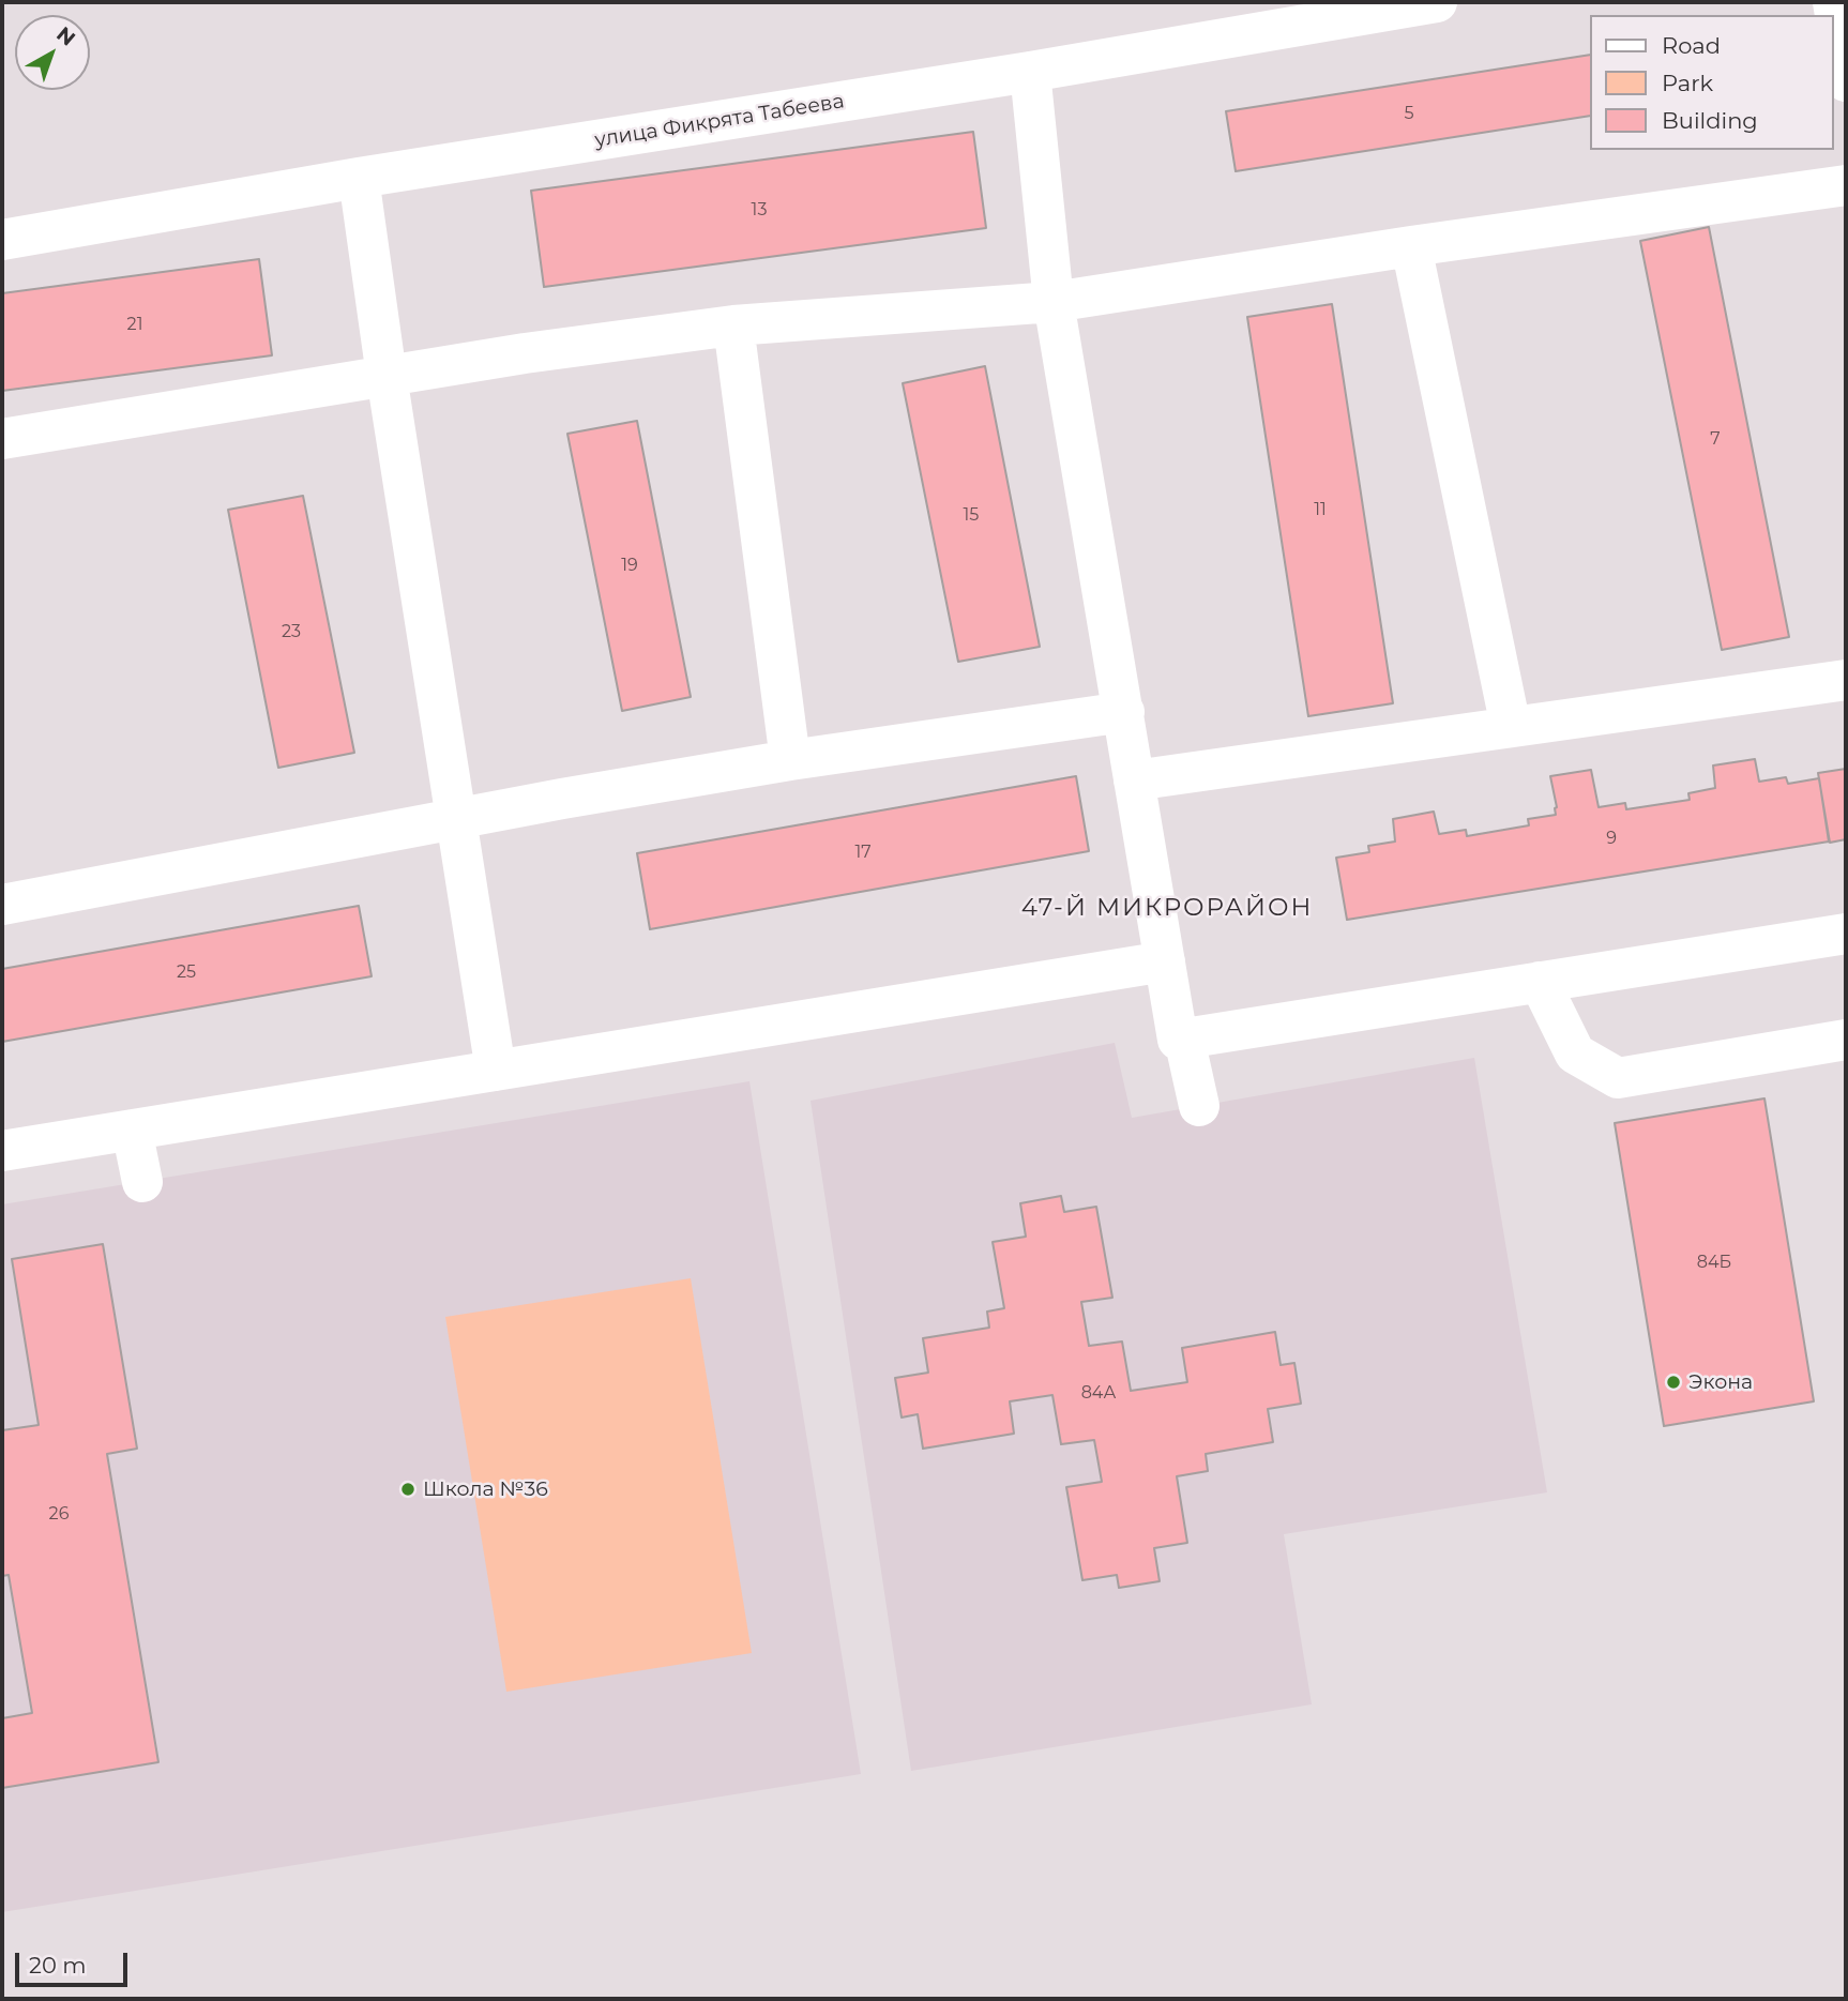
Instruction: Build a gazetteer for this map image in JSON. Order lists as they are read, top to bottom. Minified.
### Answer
{"streets":{"street":["улица Фикрята Табеева"]},"districts":["47-Й МИКРОРАЙОН"],"places":["Экона","Школа №36"],"house_numbers":["5","13","21","7","11","15","19","23","9","17","25","84Б","84А","26"],"legend":["Road","Park","Building"],"scale_bar":"20 m","north":"top right"}
